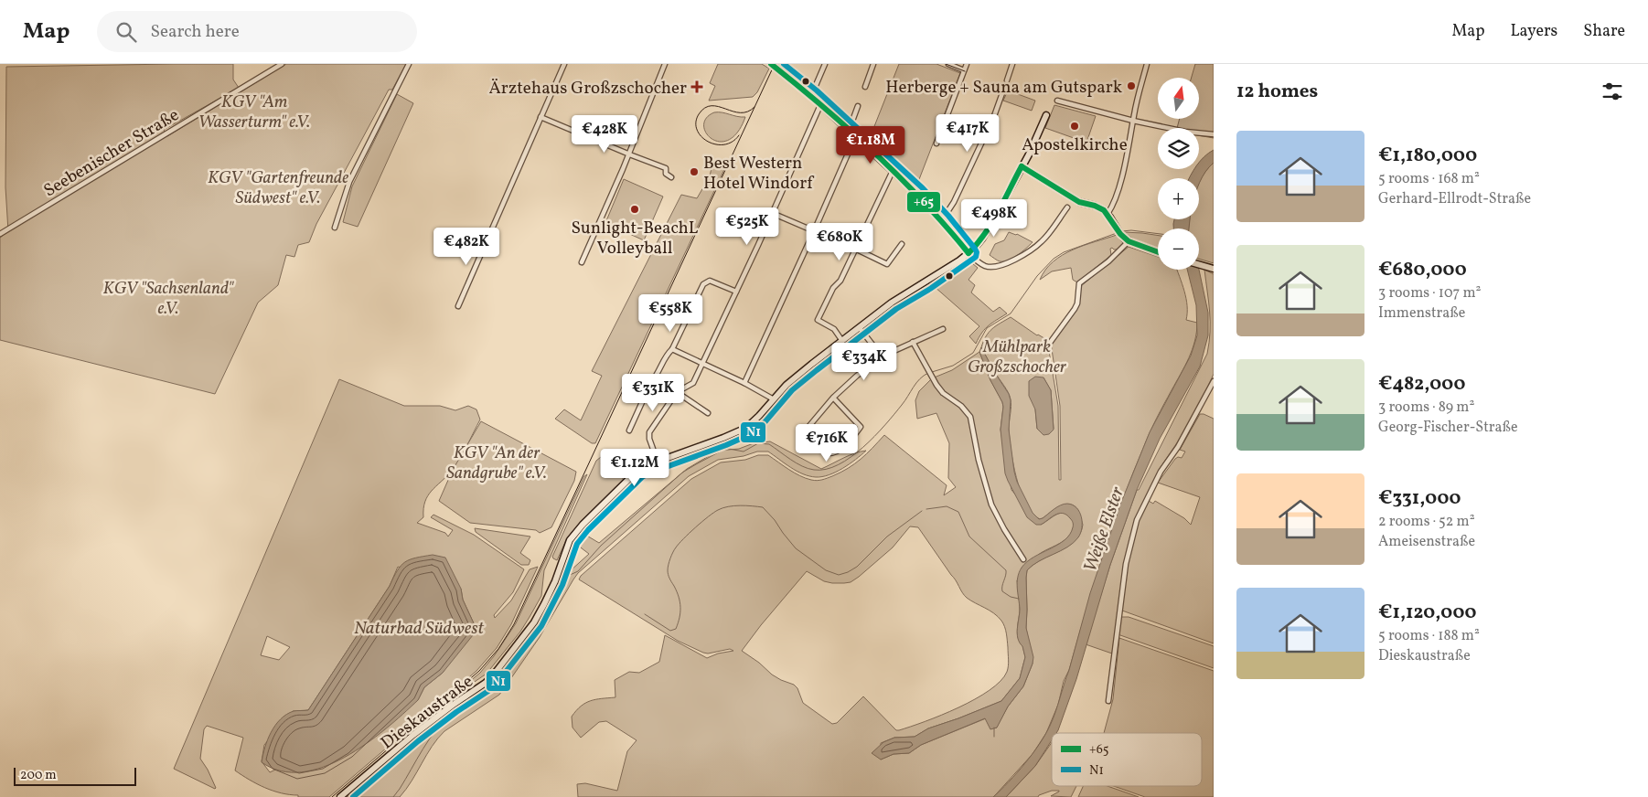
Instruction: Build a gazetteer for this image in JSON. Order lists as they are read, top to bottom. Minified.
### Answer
{"streets":{"main road":["Dieskaustraße"],"street":["Seebenischer Straße"]},"water":["Weiße Elster","Naturbad Südwest"],"parks":["KGV \"Am Wasserturm\" e.V.","KGV \"Gartenfreunde Südwest\" e.V.","KGV \"Sachsenland\" e.V.","Mühlpark Großzschocher","KGV \"An der Sandgrube\" e.V."],"places":{"other":["Herberge + Sauna am Gutspark","Apostelkirche","Best Western Hotel Windorf","Sunlight-BeachL Volleyball"],"health":["Ärztehaus Großzschocher"]},"lines":["transit line +65","transit line N1"],"legend":["+65","N1"],"scale_bar":"200 m","north":"top","page":{"header":"Map","search":"Search here","nav":["Map","Layers","Share"],"heading":"12 homes","map_buttons":["+","−"],"price":["€417K","€428K","€1.18M","€498K","€525K","€680K","€482K","€558K","€334K","€331K","€716K","€1.12M"],"list":[{"name":"€1,180,000","note":"5 rooms · 168 m² · Gerhard-Ellrodt-Straße"},{"name":"€680,000","note":"3 rooms · 107 m² · Immenstraße"},{"name":"€482,000","note":"3 rooms · 89 m² · Georg-Fischer-Straße"},{"name":"€331,000","note":"2 rooms · 52 m² · Ameisenstraße"},{"name":"€1,120,000","note":"5 rooms · 188 m² · Dieskaustraße"}],"scale":"200 m"}}
